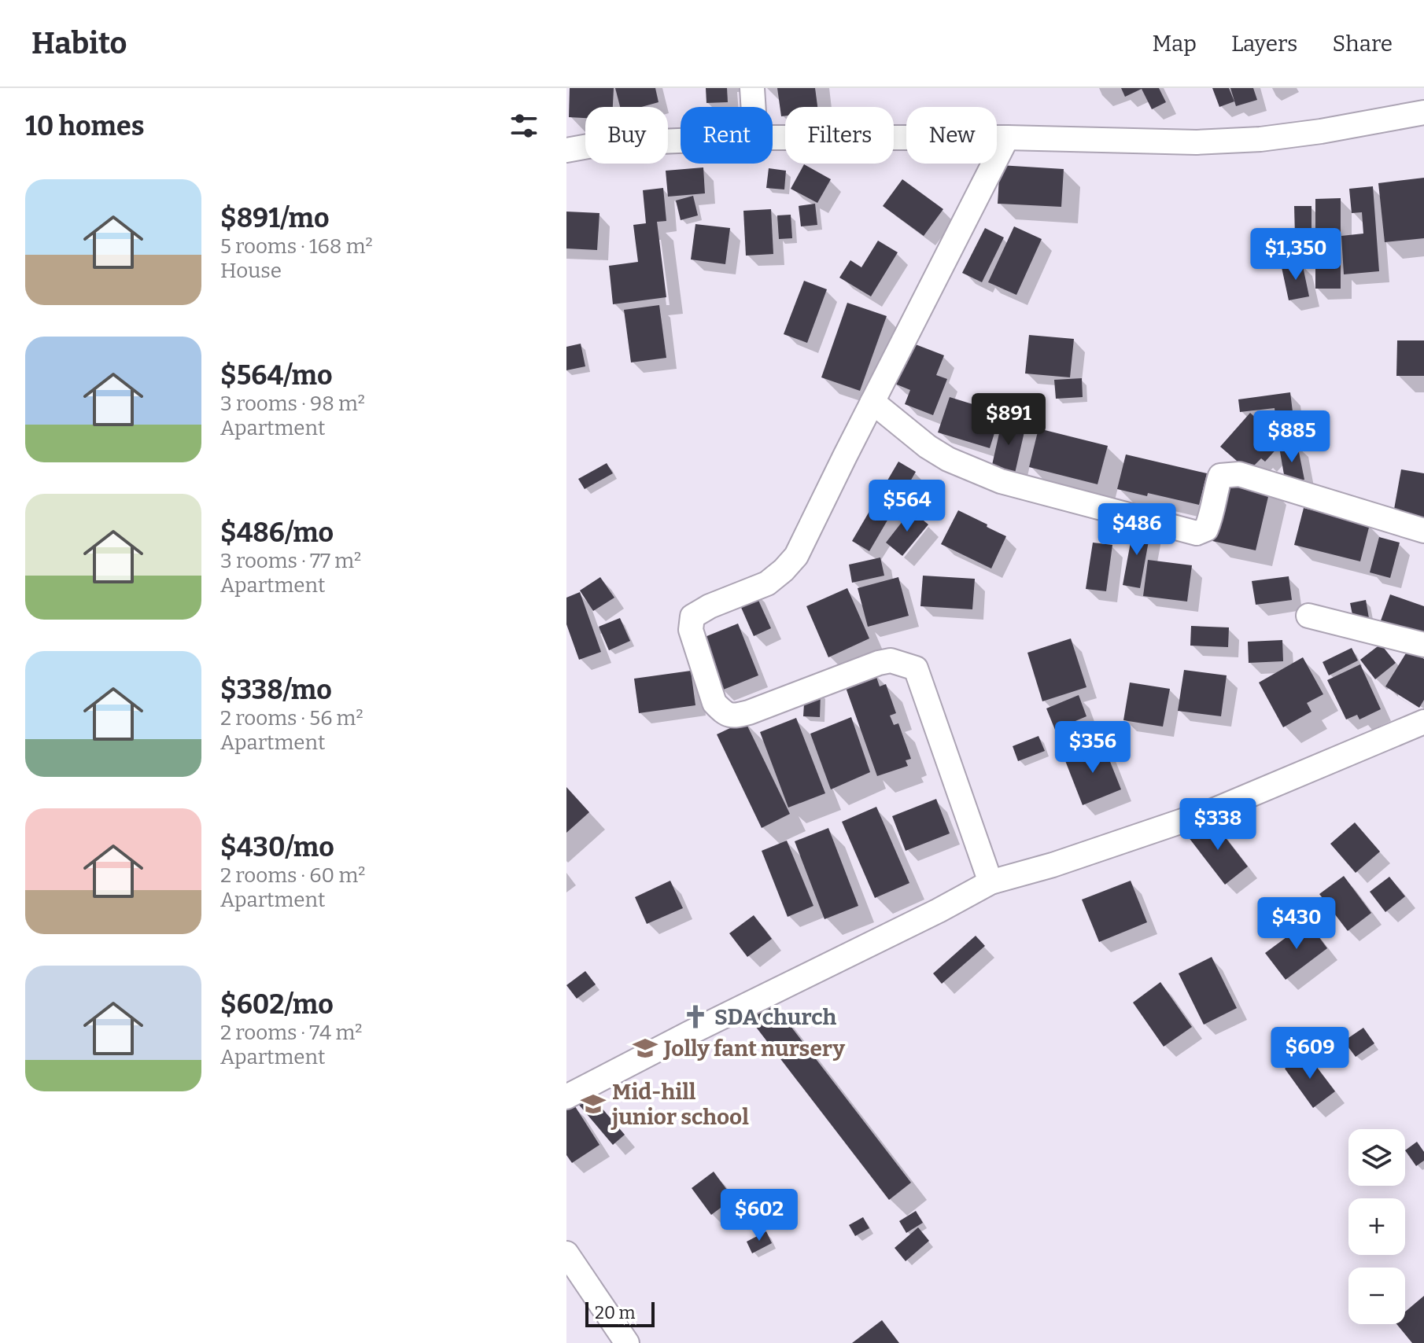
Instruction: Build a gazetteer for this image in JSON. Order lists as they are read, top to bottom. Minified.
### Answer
{"places":{"church":["SDA church"],"school or university":["Jolly fant nursery","Mid-hill junior school"]},"scale_bar":"20 m","page":{"header":"Habito","nav":["Map","Layers","Share"],"heading":"10 homes","chip":["Buy","Rent","Filters","New"],"list":[{"name":"$891/mo","note":"5 rooms · 168 m² · House"},{"name":"$564/mo","note":"3 rooms · 98 m² · Apartment"},{"name":"$486/mo","note":"3 rooms · 77 m² · Apartment"},{"name":"$338/mo","note":"2 rooms · 56 m² · Apartment"},{"name":"$430/mo","note":"2 rooms · 60 m² · Apartment"},{"name":"$602/mo","note":"2 rooms · 74 m² · Apartment"}],"price":["$1,350","$891","$885","$564","$486","$356","$338","$430","$609","$602"],"map_buttons":["+","−"],"scale":"20 m"}}
